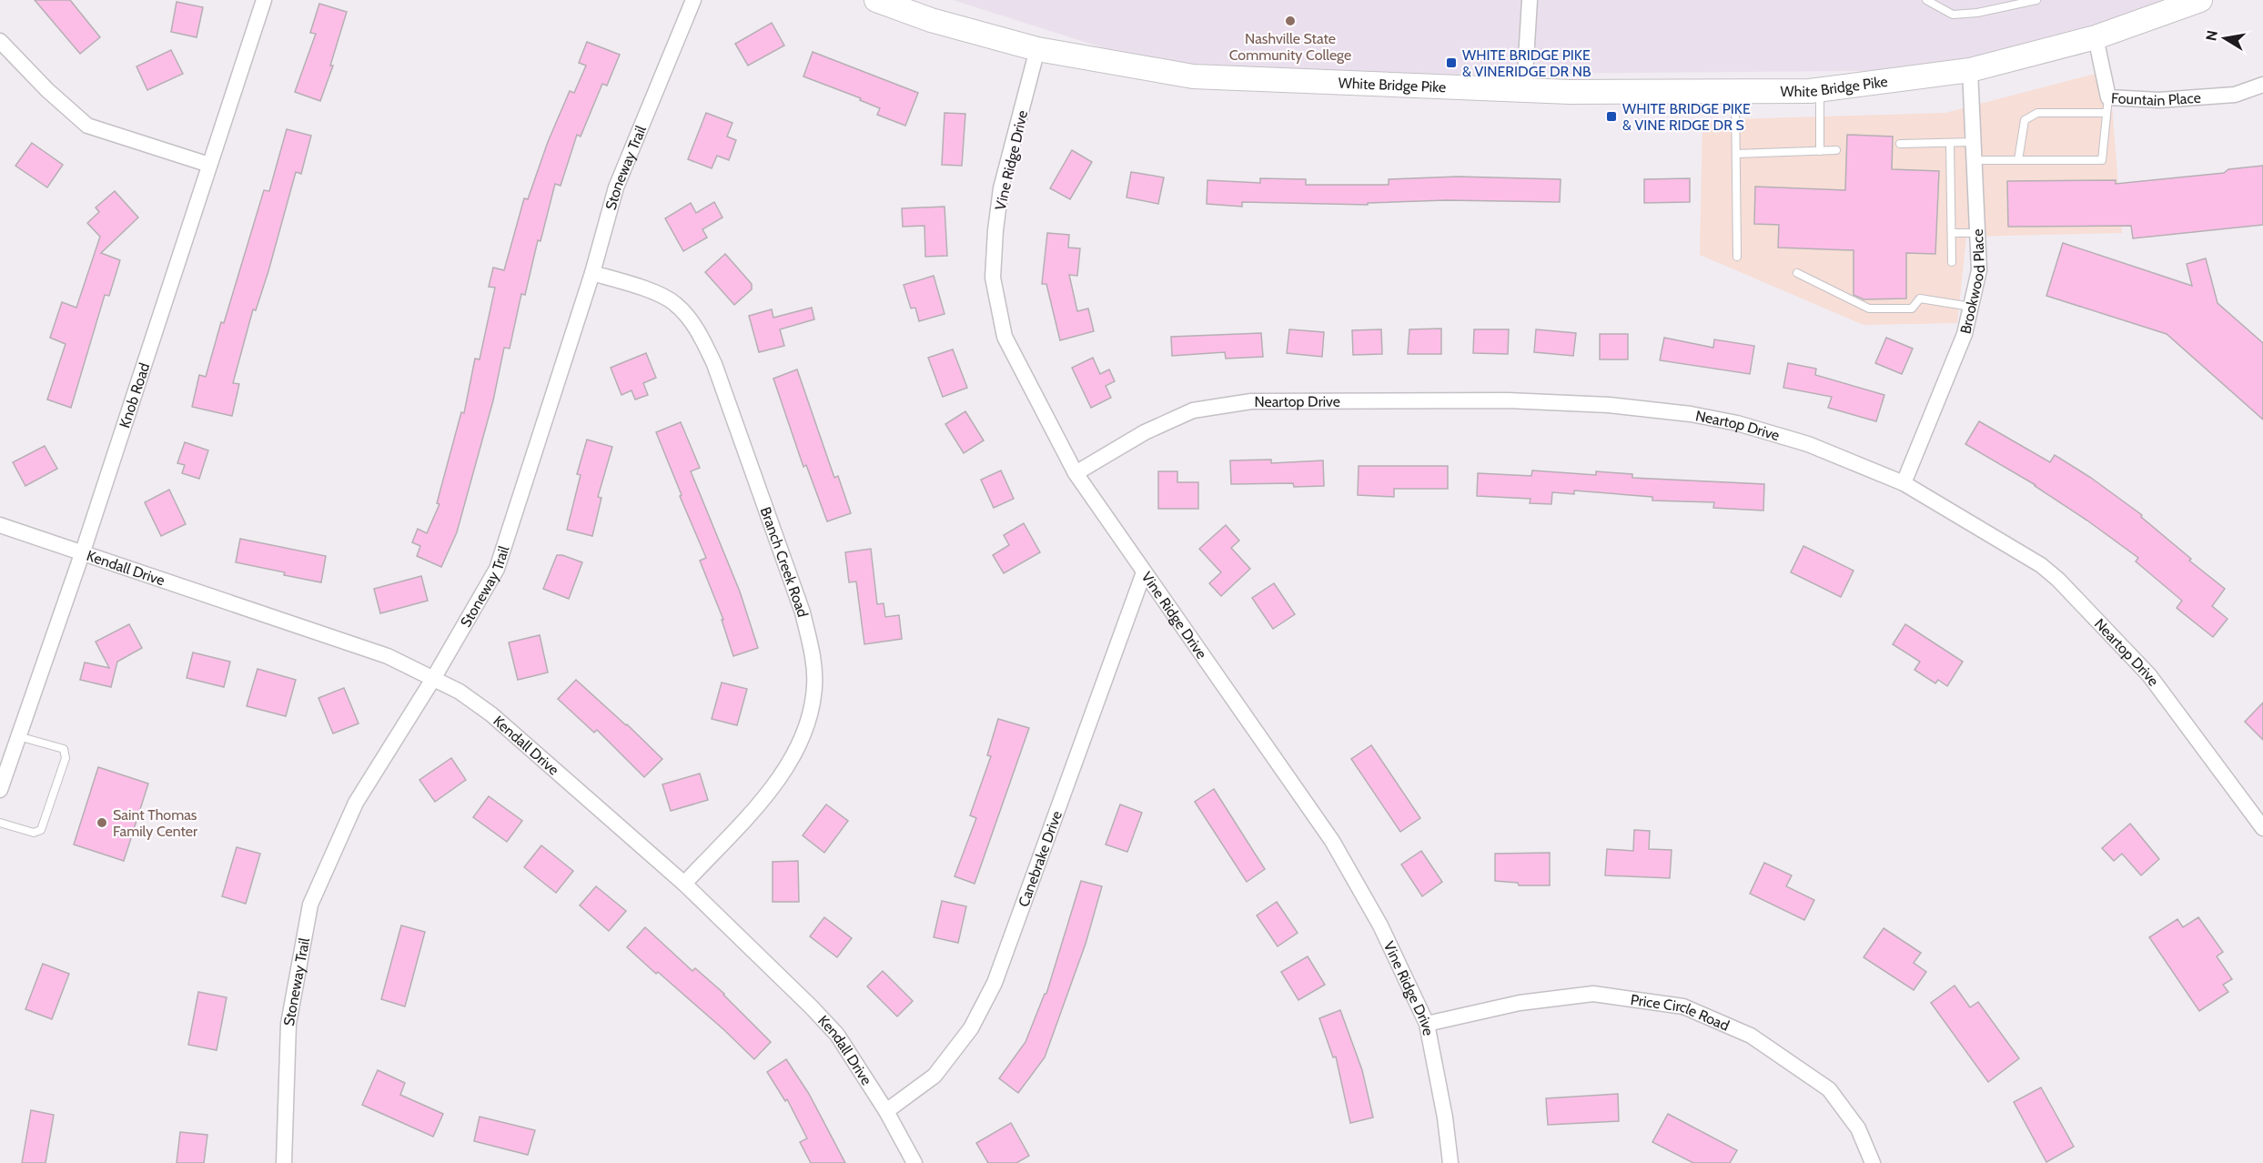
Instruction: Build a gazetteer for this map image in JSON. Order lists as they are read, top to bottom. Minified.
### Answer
{"streets":{"main road":["White Bridge Pike"],"street":["Fountain Place","Vine Ridge Drive","Stoneway Trail","Brookwood Place","Knob Road","Neartop Drive","Branch Creek Road","Kendall Drive","Canebrake Drive","Price Circle Road"]},"crossings":[["White Bridge Pike","Fountain Place"],["White Bridge Pike","Vine Ridge Drive"],["White Bridge Pike","Brookwood Place"],["Vine Ridge Drive","Neartop Drive"],["Vine Ridge Drive","Canebrake Drive"],["Vine Ridge Drive","Price Circle Road"],["Stoneway Trail","Branch Creek Road"],["Stoneway Trail","Kendall Drive"],["Brookwood Place","Neartop Drive"],["Knob Road","Kendall Drive"],["Branch Creek Road","Kendall Drive"],["Kendall Drive","Canebrake Drive"]],"places":{"other":["Nashville State Community College","Saint Thomas Family Center"],"transit":["WHITE BRIDGE PIKE & VINERIDGE DR NB","WHITE BRIDGE PIKE & VINE RIDGE DR S"]},"north":"left"}
